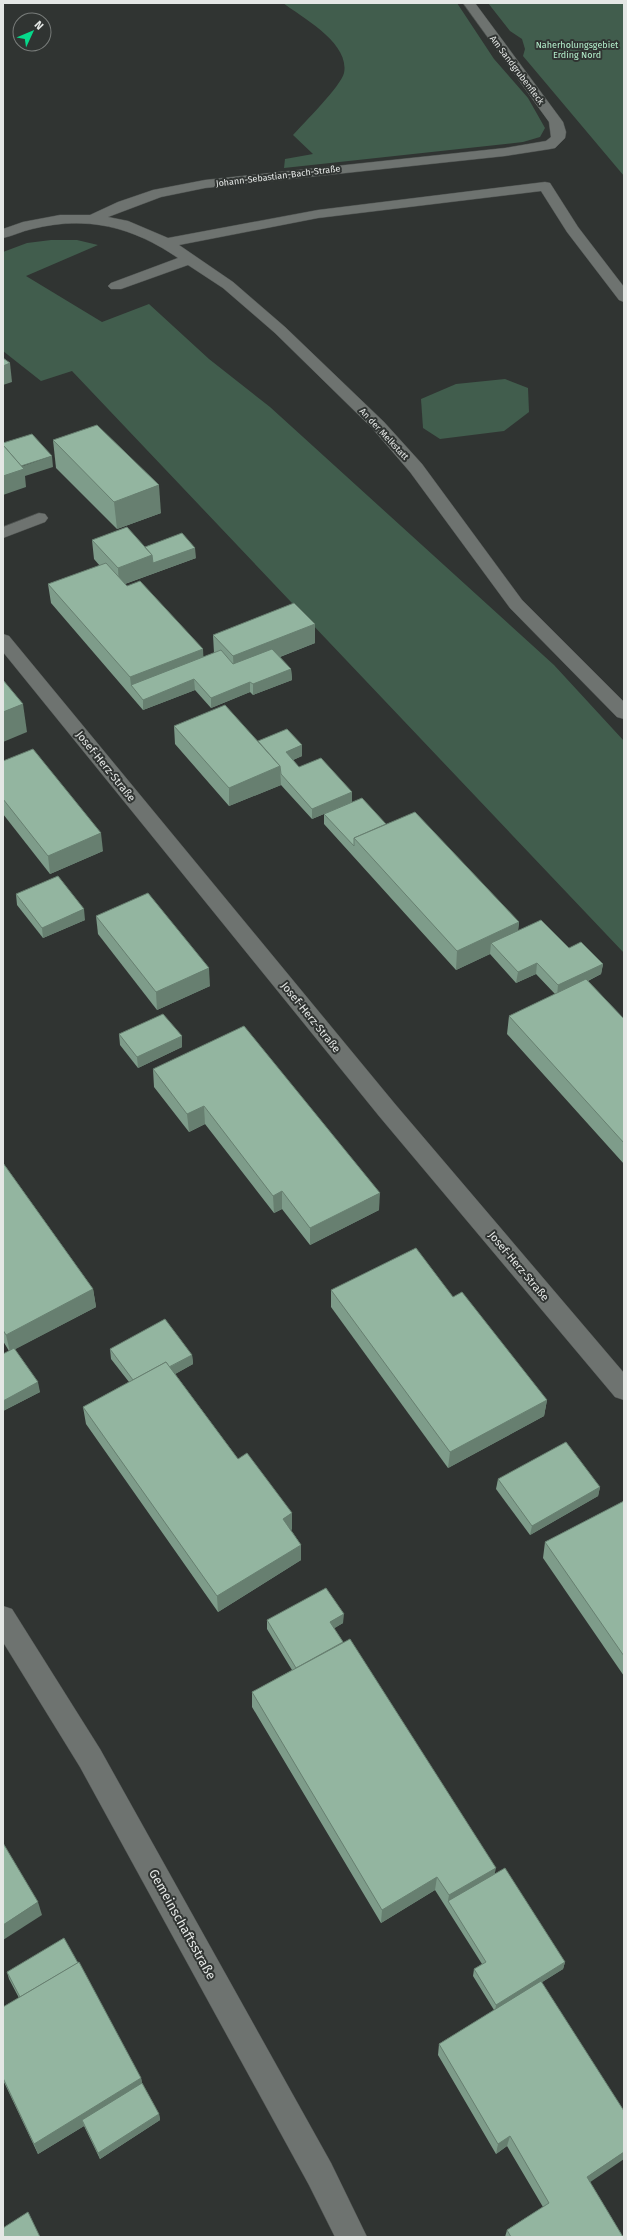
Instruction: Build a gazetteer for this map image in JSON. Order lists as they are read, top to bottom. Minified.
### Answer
{"streets":{"street":["Am Sandgrubenfleck","Johann-Sebastian-Bach-Straße","An der Melkstatt","Josef-Herz-Straße","Gemeinschaftsstraße"]},"crossings":[["Am Sandgrubenfleck","Johann-Sebastian-Bach-Straße"],["Johann-Sebastian-Bach-Straße","An der Melkstatt"]],"parks":["Naherholungsgebiet Erding Nord"],"north":"top right"}
